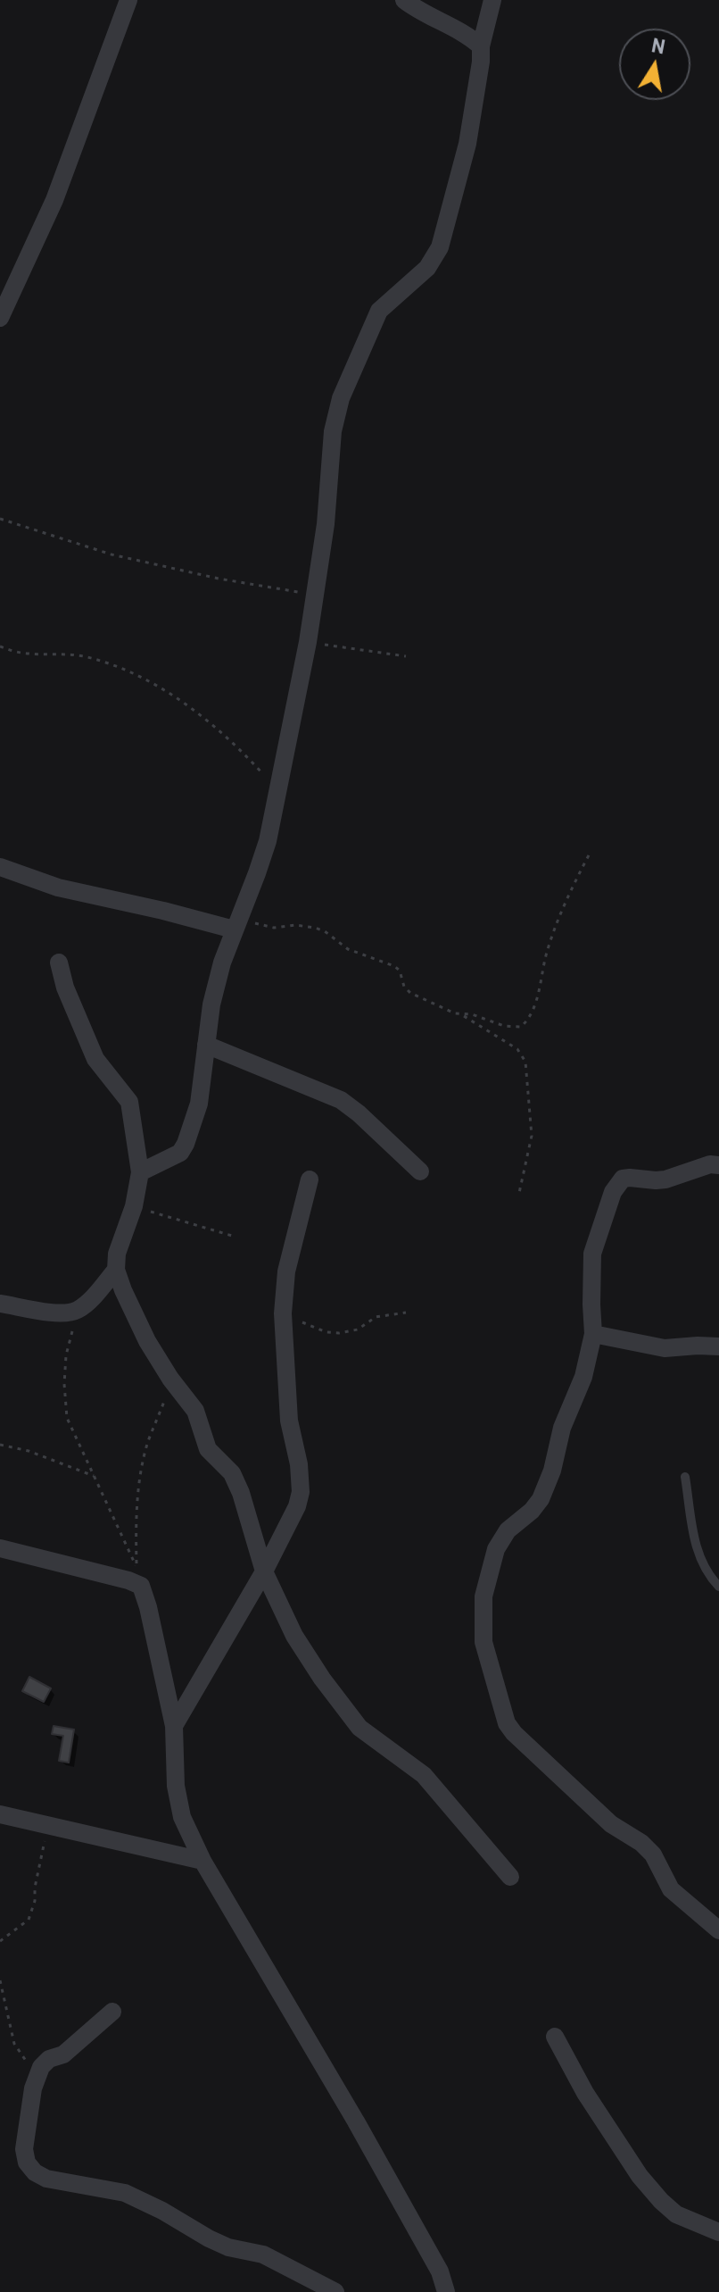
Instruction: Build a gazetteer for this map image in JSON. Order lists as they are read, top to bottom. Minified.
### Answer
{"north":"top"}
